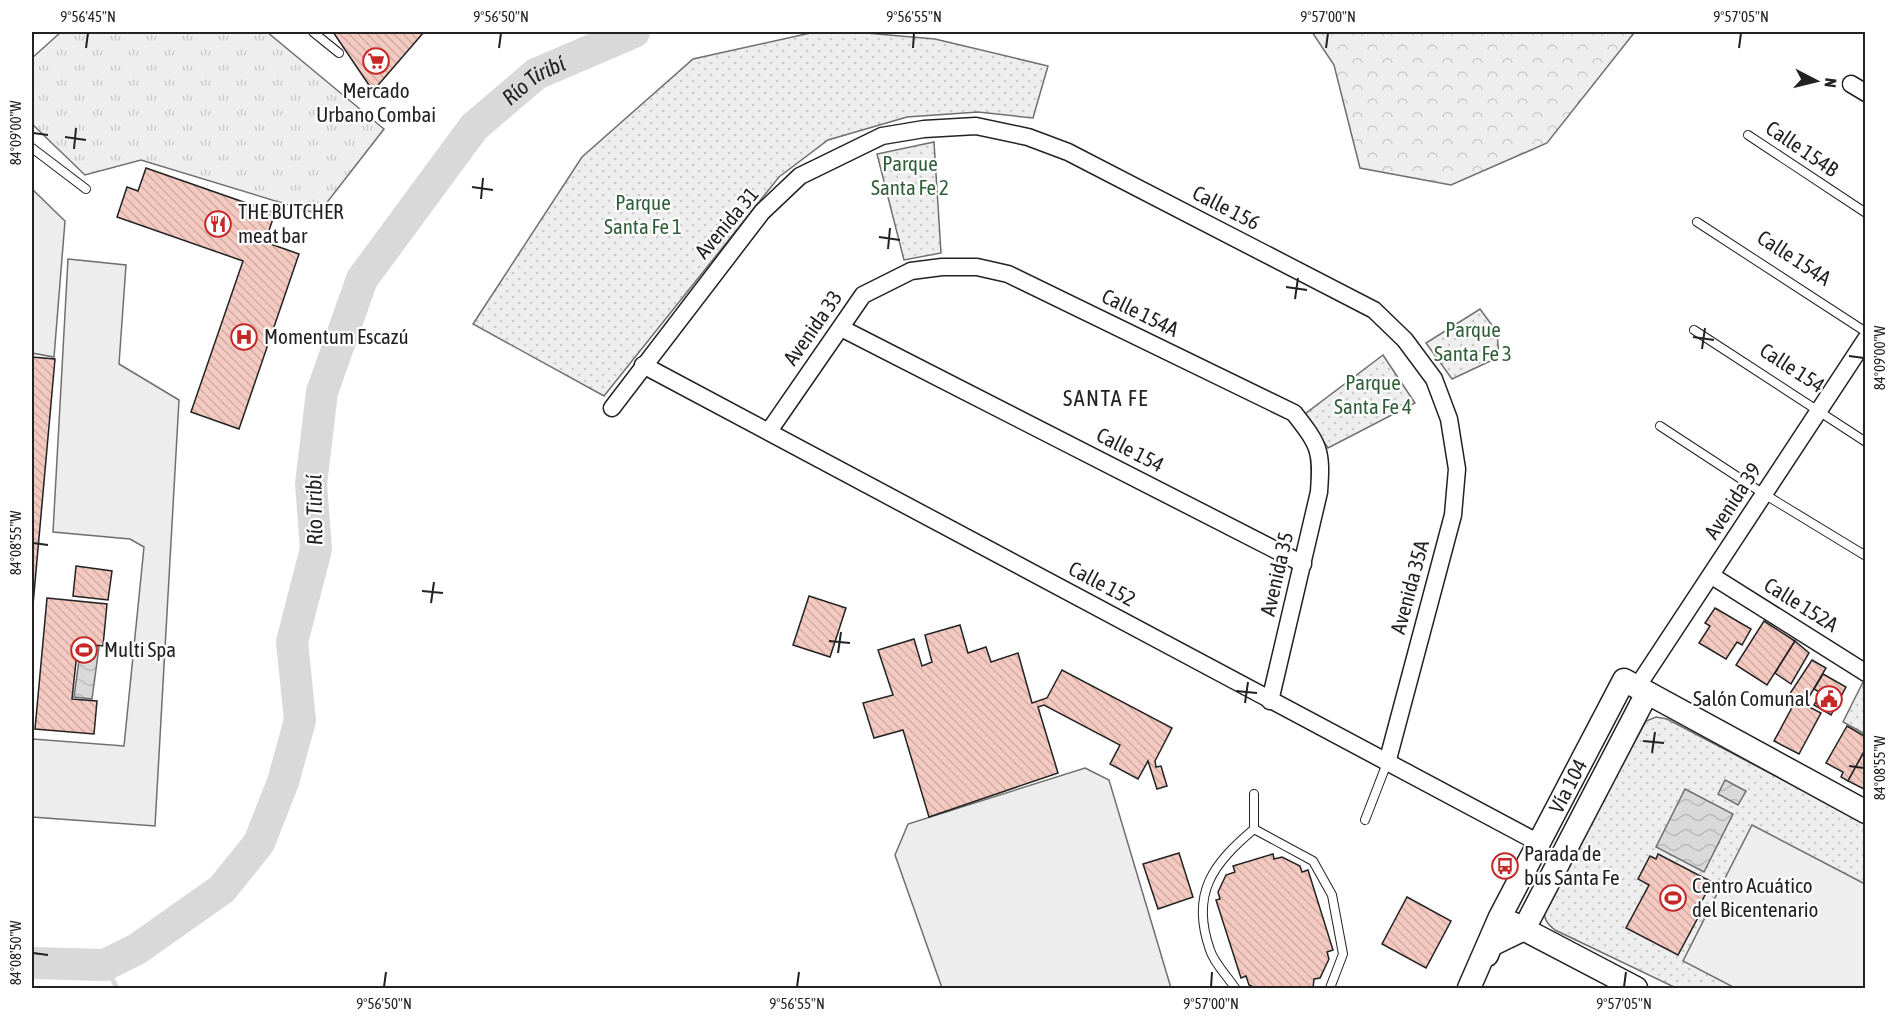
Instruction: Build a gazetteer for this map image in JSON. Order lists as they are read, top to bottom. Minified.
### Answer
{"streets":{"main road":["Vía 104"],"street":["Calle 156","Avenida 31","Calle 154A","Avenida 33","Calle 154","Avenida 39","Avenida 35","Calle 152","Avenida 35A","Calle 152A"],"lane":["Calle 154B"]},"crossings":[["Calle 156","Avenida 31"],["Calle 156","Avenida 35A"],["Avenida 31","Calle 152"],["Calle 154A","Avenida 33"],["Calle 154A","Avenida 35"],["Avenida 33","Calle 154"],["Avenida 33","Calle 152"],["Calle 154","Avenida 39"],["Calle 154","Avenida 35"],["Avenida 39","Calle 152A"],["Avenida 39","Vía 104"],["Avenida 35","Calle 152"],["Calle 152","Avenida 35A"],["Calle 152","Vía 104"]],"districts":["SANTA FE"],"water":["Río Tiribí"],"parks":["Parque Santa Fe 2","Parque Santa Fe 1","Parque Santa Fe 3","Parque Santa Fe 4"],"places":{"supermarket":["Mercado Urbano Combai"],"restaurant":["THE BUTCHER meat bar"],"hospital":["Momentum Escazú"],"sports":["Multi Spa","Centro Acuático del Bicentenario"],"public building":["Salón Comunal"],"bus stop":["Parada de bus Santa Fe"]},"north":"right","coordinates":["9°56'45\"N","9°56'50\"N","9°56'55\"N","9°57'00\"N","9°57'05\"N","84°09'00\"W","84°08'55\"W","84°08'50\"W"]}
